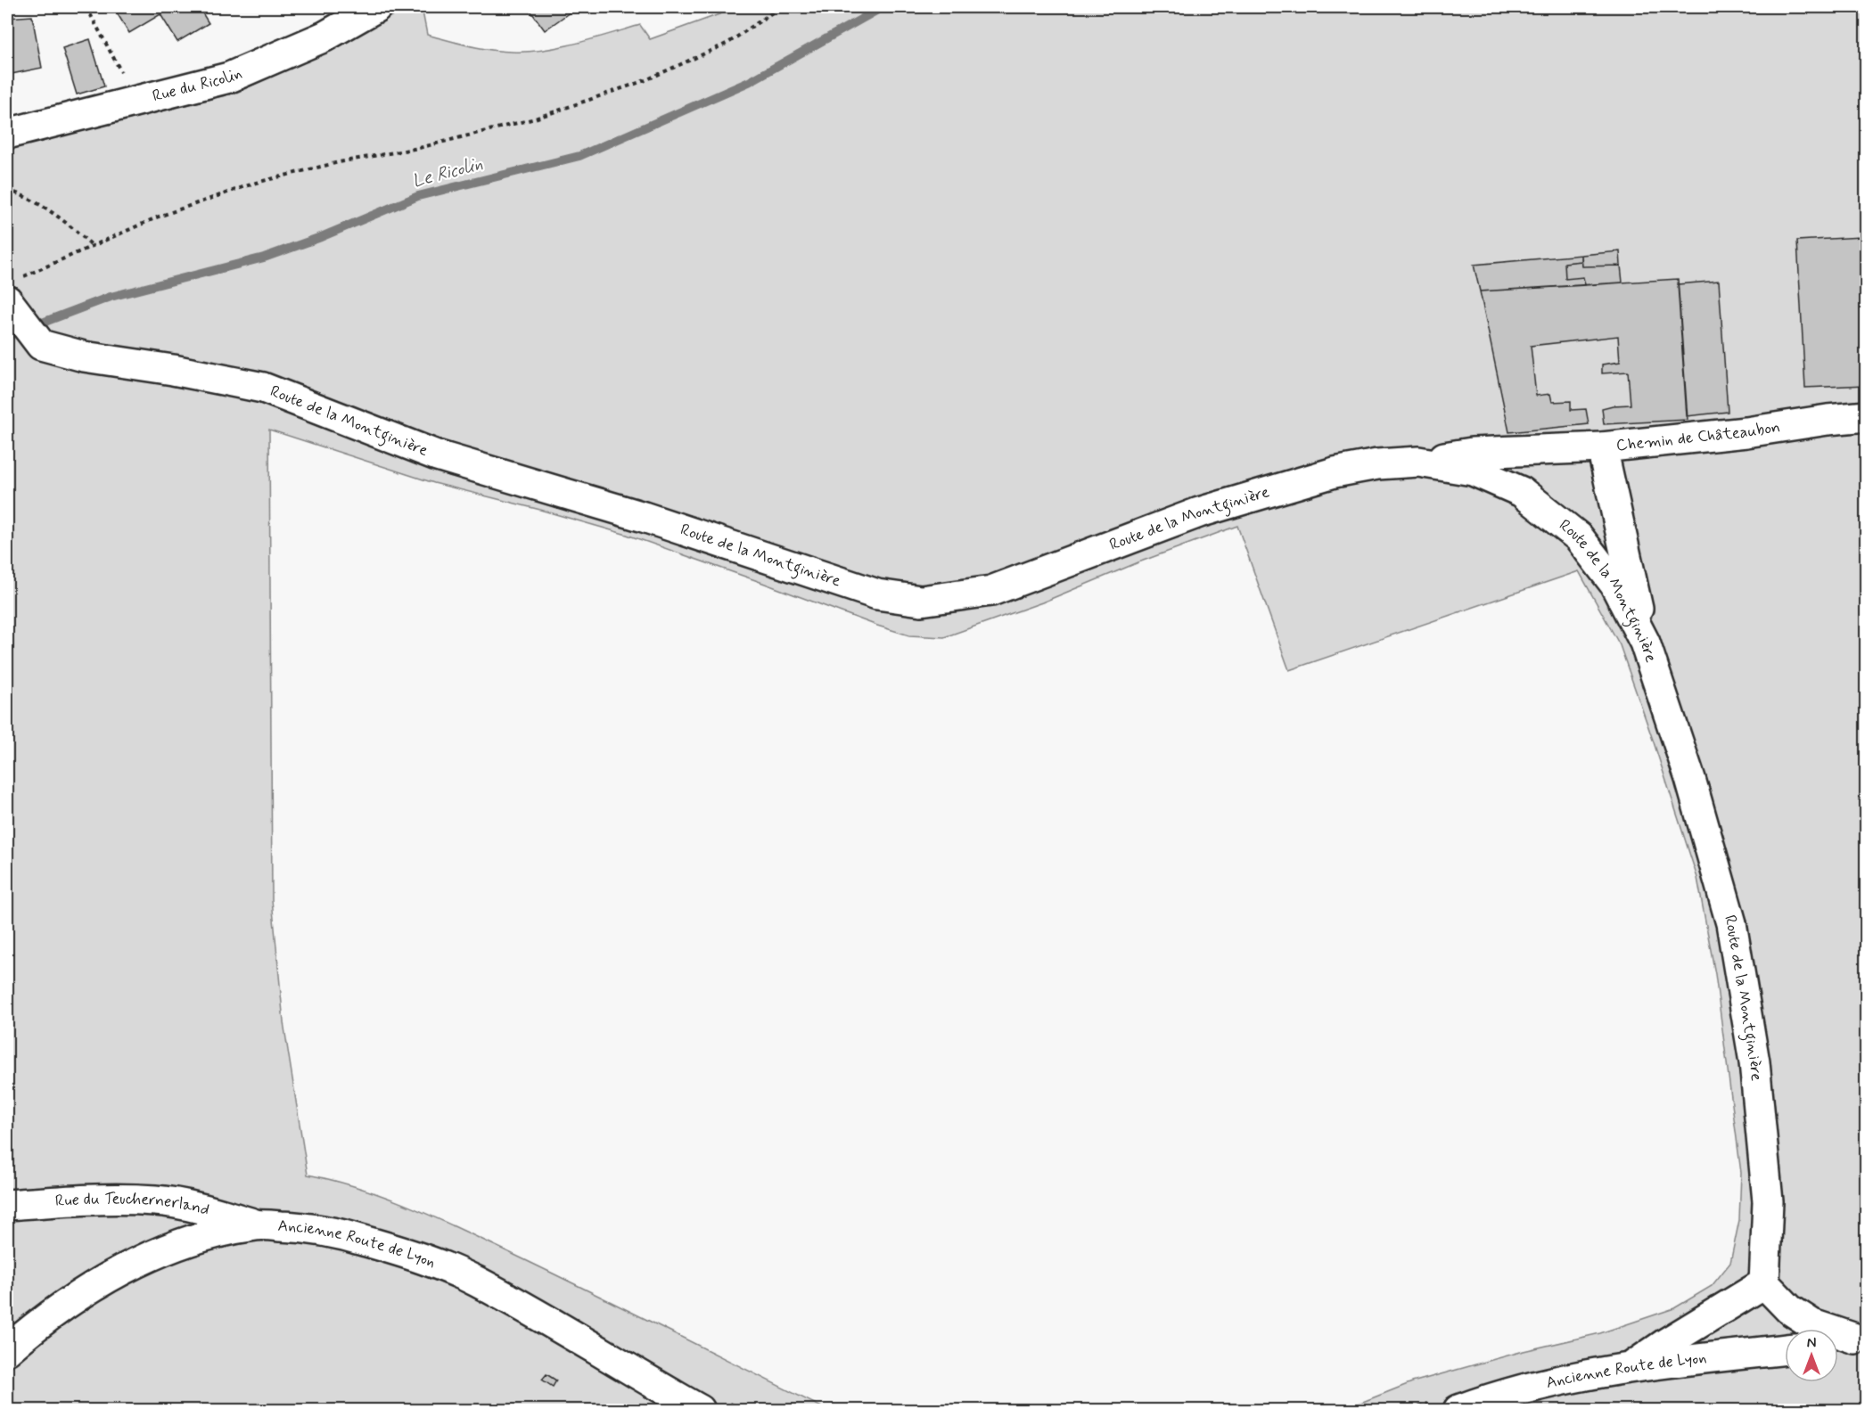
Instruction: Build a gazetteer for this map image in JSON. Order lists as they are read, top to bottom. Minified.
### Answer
{"streets":{"street":["Rue du Ricolin","Route de la Montginière","Chemin de Châteaubon","Rue du Teuchernerland","Ancienne Route de Lyon"]},"crossings":[["Route de la Montginière","Chemin de Châteaubon"],["Rue du Teuchernerland","Ancienne Route de Lyon"]],"water":["Le Ricolin"],"north":"top"}
